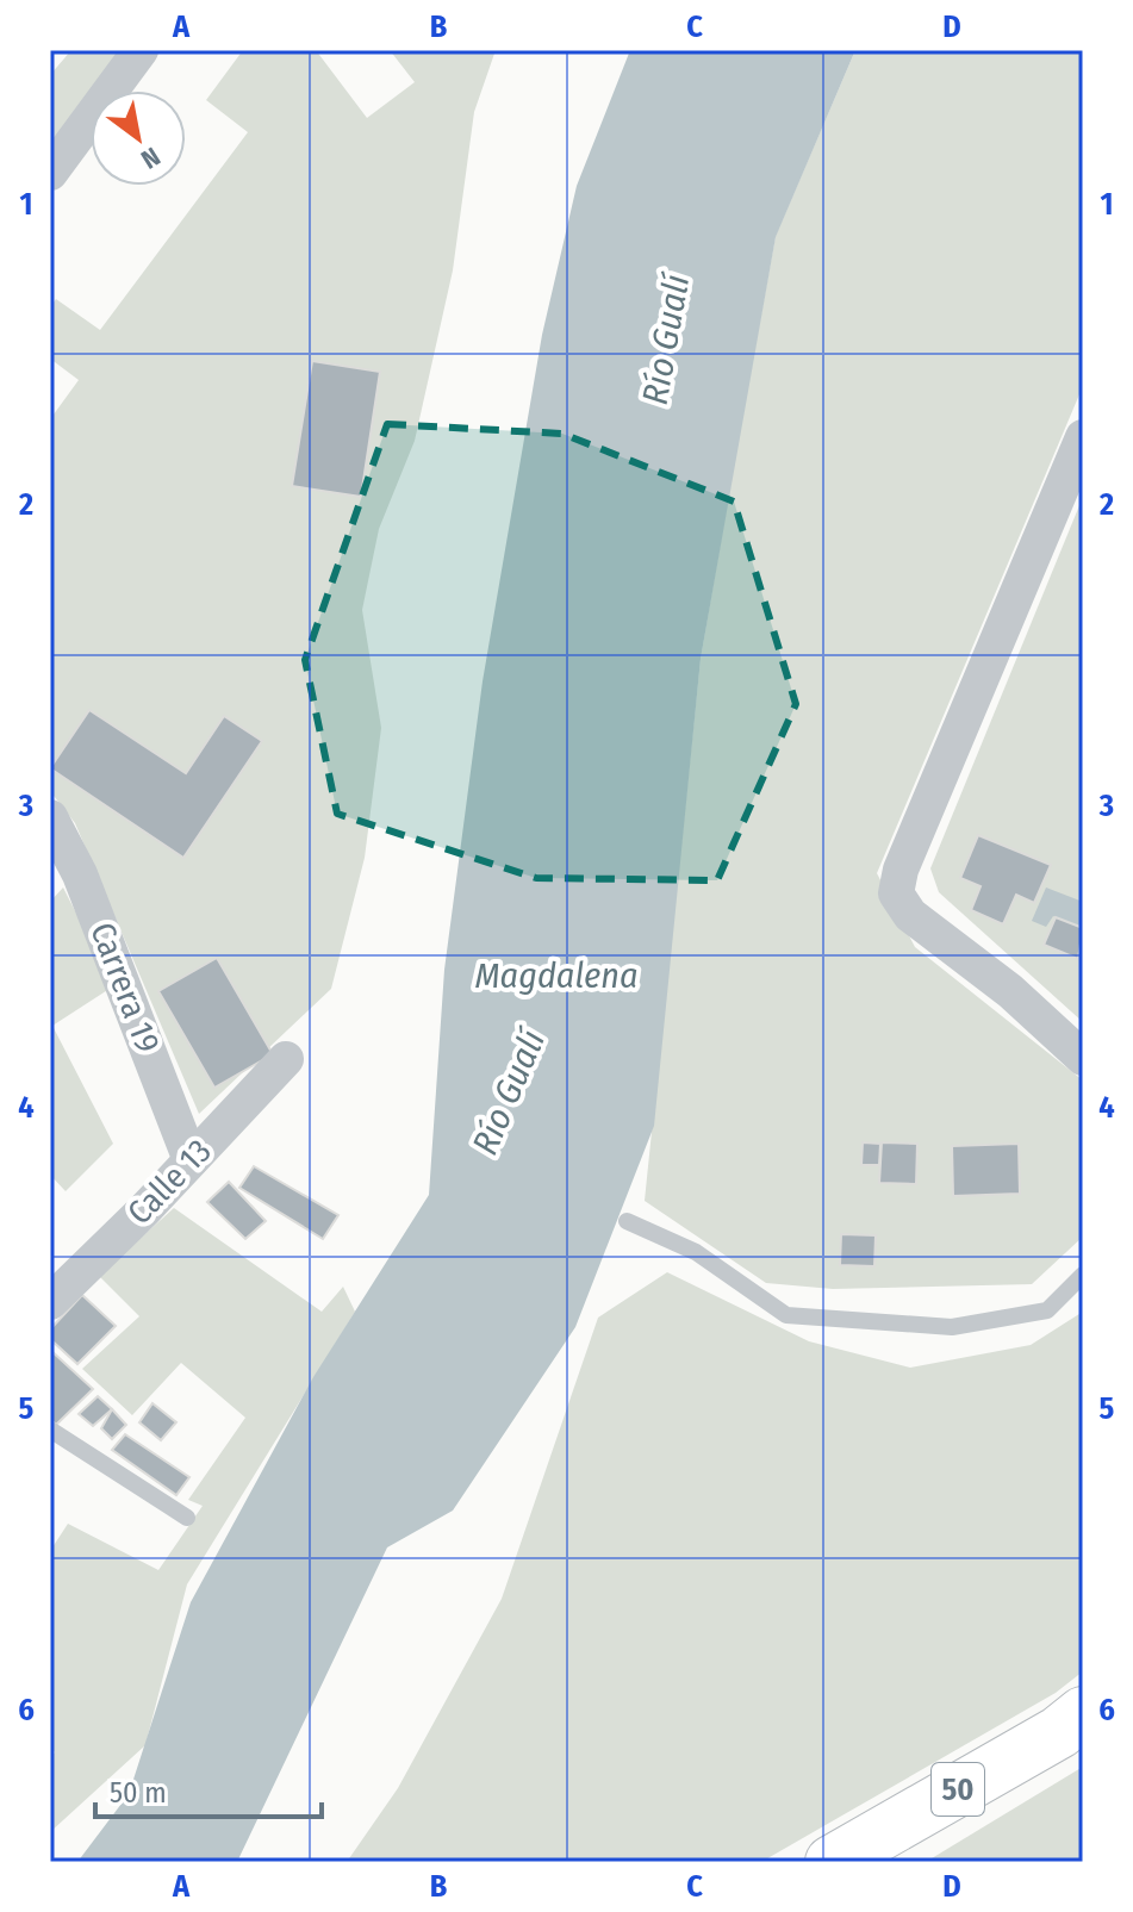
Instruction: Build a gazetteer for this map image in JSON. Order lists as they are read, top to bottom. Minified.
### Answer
{"streets":{"highway":["50"],"street":["Carrera 19","Calle 13"]},"crossings":[["Carrera 19","Calle 13"]],"water":["Río Gualí","Magdalena"],"scale_bar":"50 m","north":"bottom right","grid":{"columns":["A","B","C","D"],"rows":["1","2","3","4","5","6"]}}
